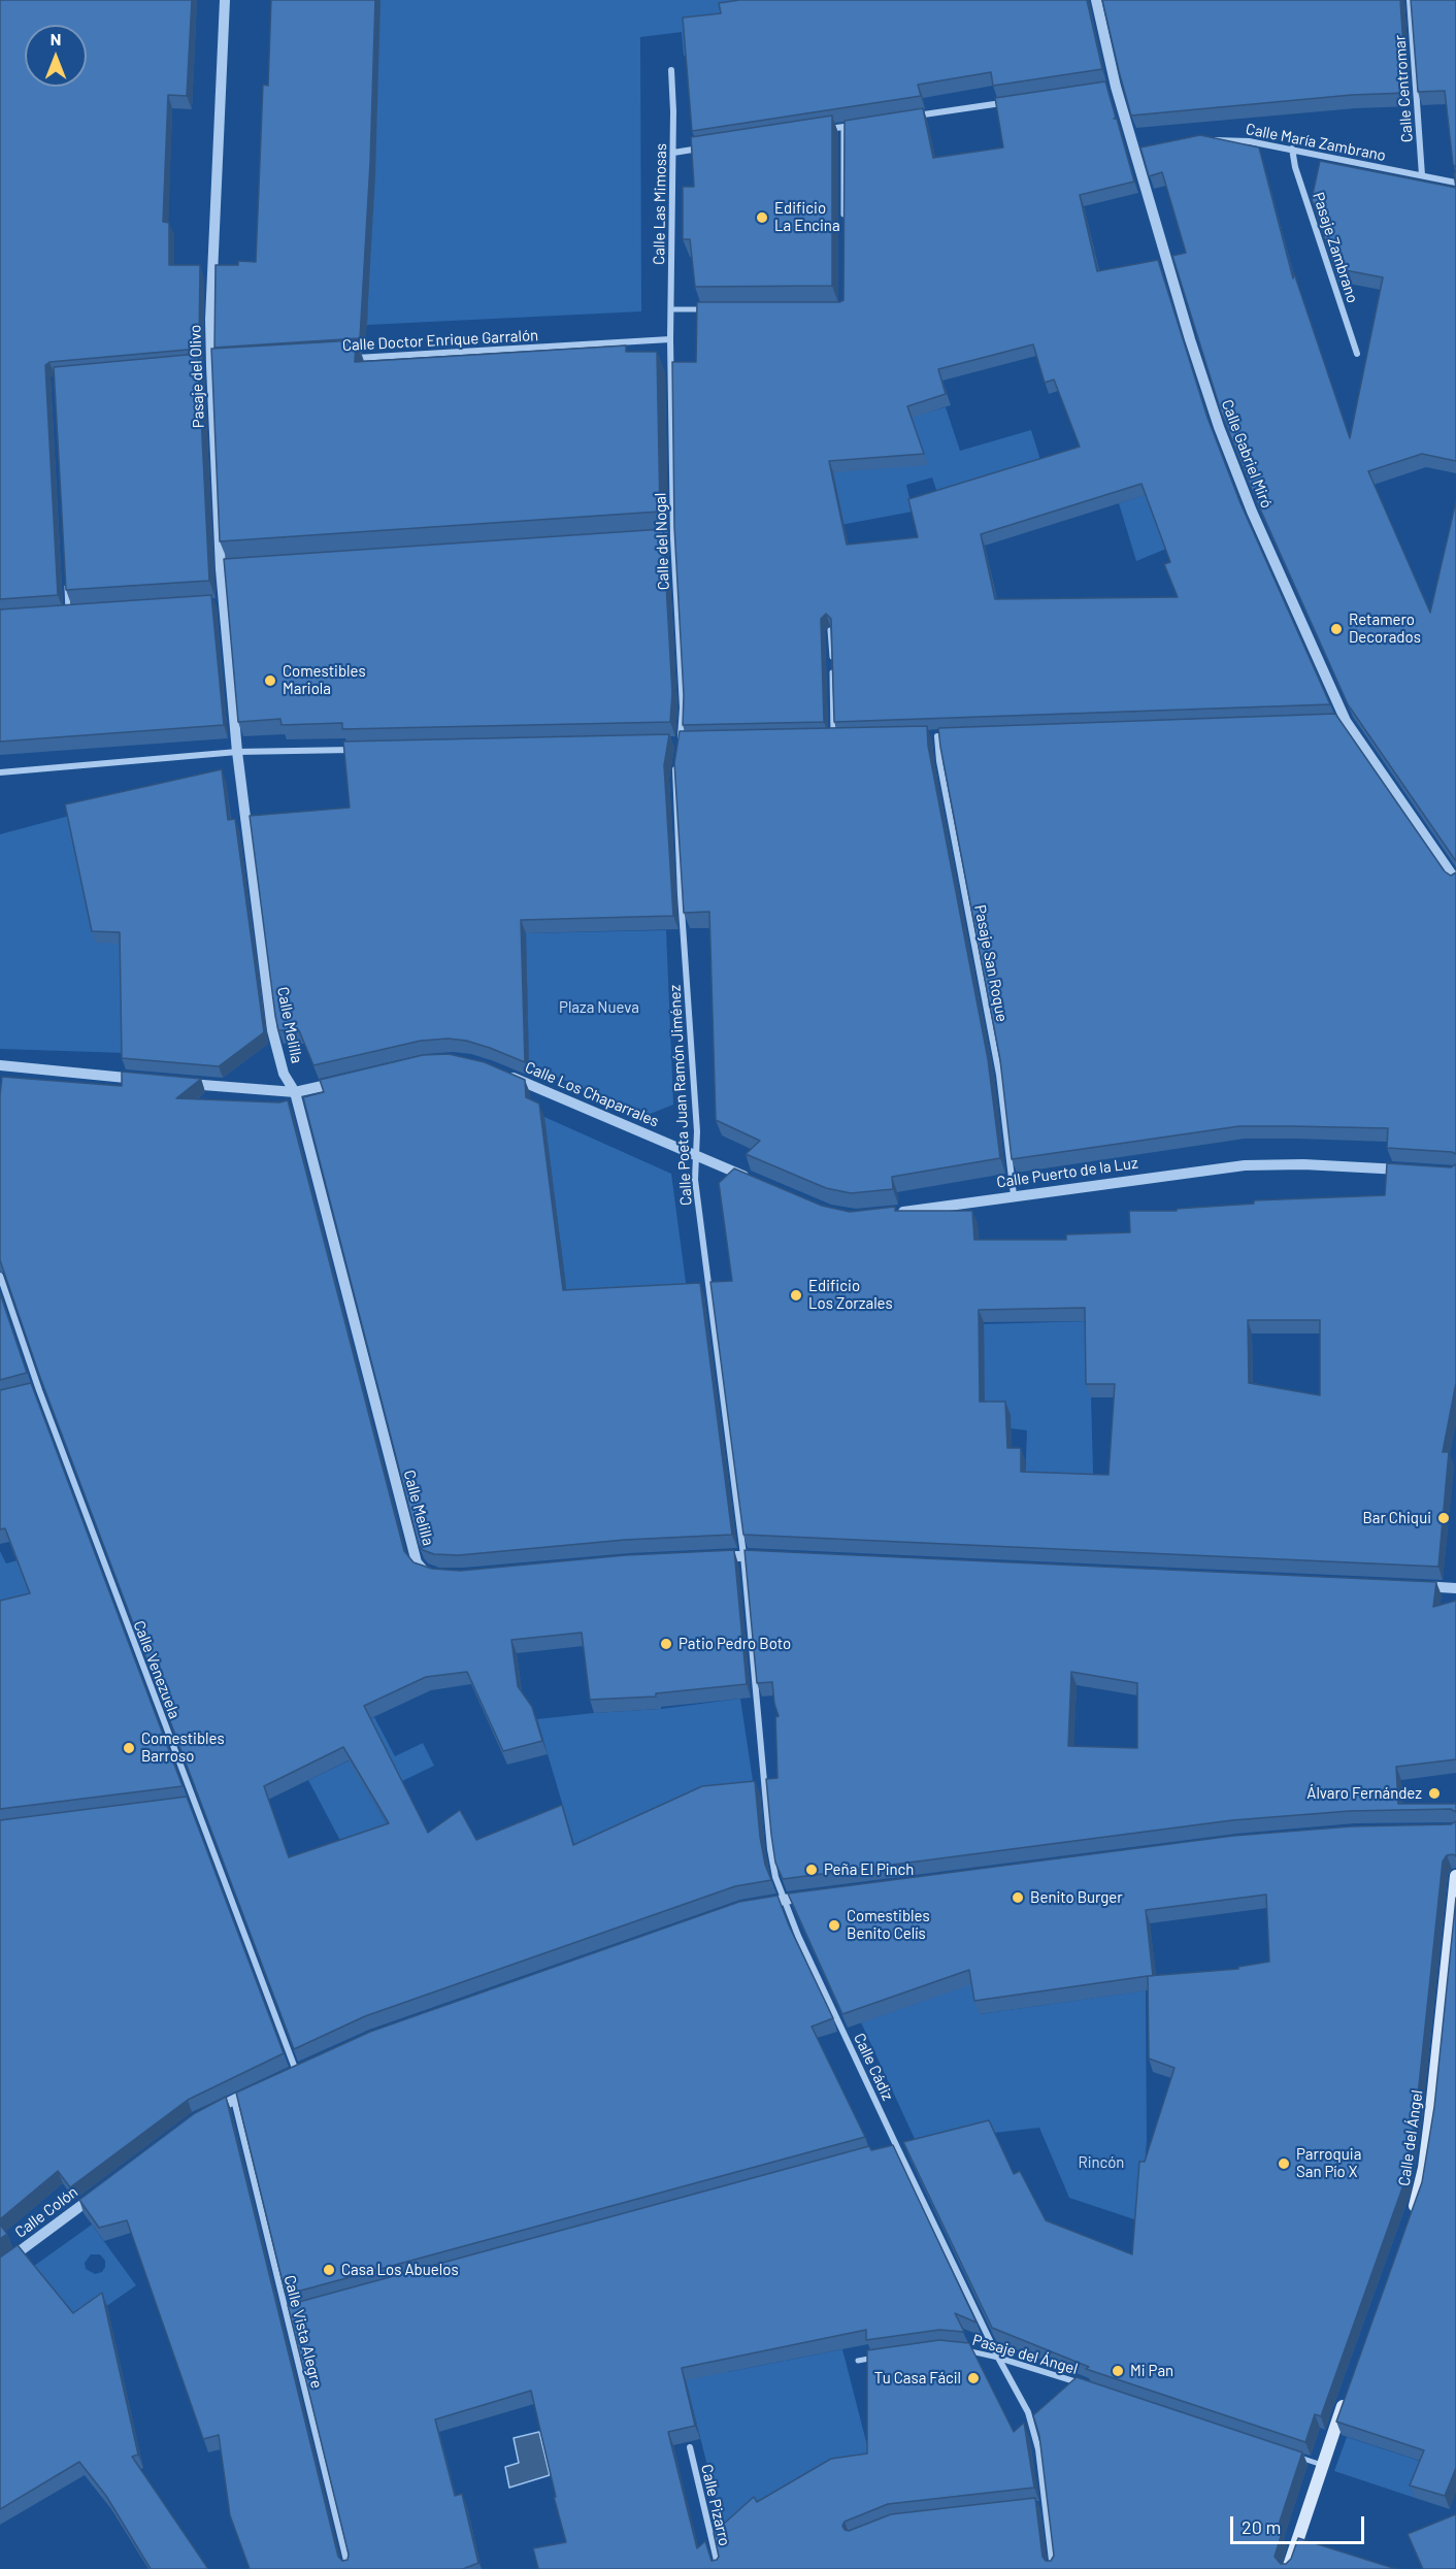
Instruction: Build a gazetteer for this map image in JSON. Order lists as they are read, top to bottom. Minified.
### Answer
{"streets":{"main road":["Calle del Ángel"],"street":["Calle Centromar","Calle María Zambrano","Calle Las Mimosas","Pasaje Zambrano","Calle Doctor Enrique Garralón","Pasaje del Olivo","Calle Gabriel Miró","Calle del Nogal","Pasaje San Roque","Calle Melilla","Calle Los Chaparrales","Calle Poeta Juan Ramón Jiménez","Calle Puerto de la Luz","Calle Venezuela","Calle Cádiz","Calle Colón","Calle Vista Alegre","Pasaje del Ángel","Calle Pizarro"]},"crossings":[["Calle Centromar","Calle María Zambrano"],["Calle María Zambrano","Pasaje Zambrano"],["Calle Las Mimosas","Calle Doctor Enrique Garralón"],["Calle Las Mimosas","Calle del Nogal"],["Calle Doctor Enrique Garralón","Calle del Nogal"],["Pasaje del Olivo","Calle Melilla"],["Pasaje San Roque","Calle Puerto de la Luz"],["Calle Los Chaparrales","Calle Poeta Juan Ramón Jiménez"],["Calle Poeta Juan Ramón Jiménez","Calle Cádiz"],["Calle Cádiz","Pasaje del Ángel"]],"parks":["Plaza Nueva","Rincón"],"places":["Edificio La Encina","Retamero Decorados","Comestibles Mariola","Edificio Los Zorzales","Bar Chiqui","Patio Pedro Boto","Comestibles Barroso","Álvaro Fernández","Peña El Pinch","Benito Burger","Comestibles Benito Celís","Parroquia San Pío X","Casa Los Abuelos","Mi Pan","Tu Casa Fácil"],"scale_bar":"20 m","north":"top"}
